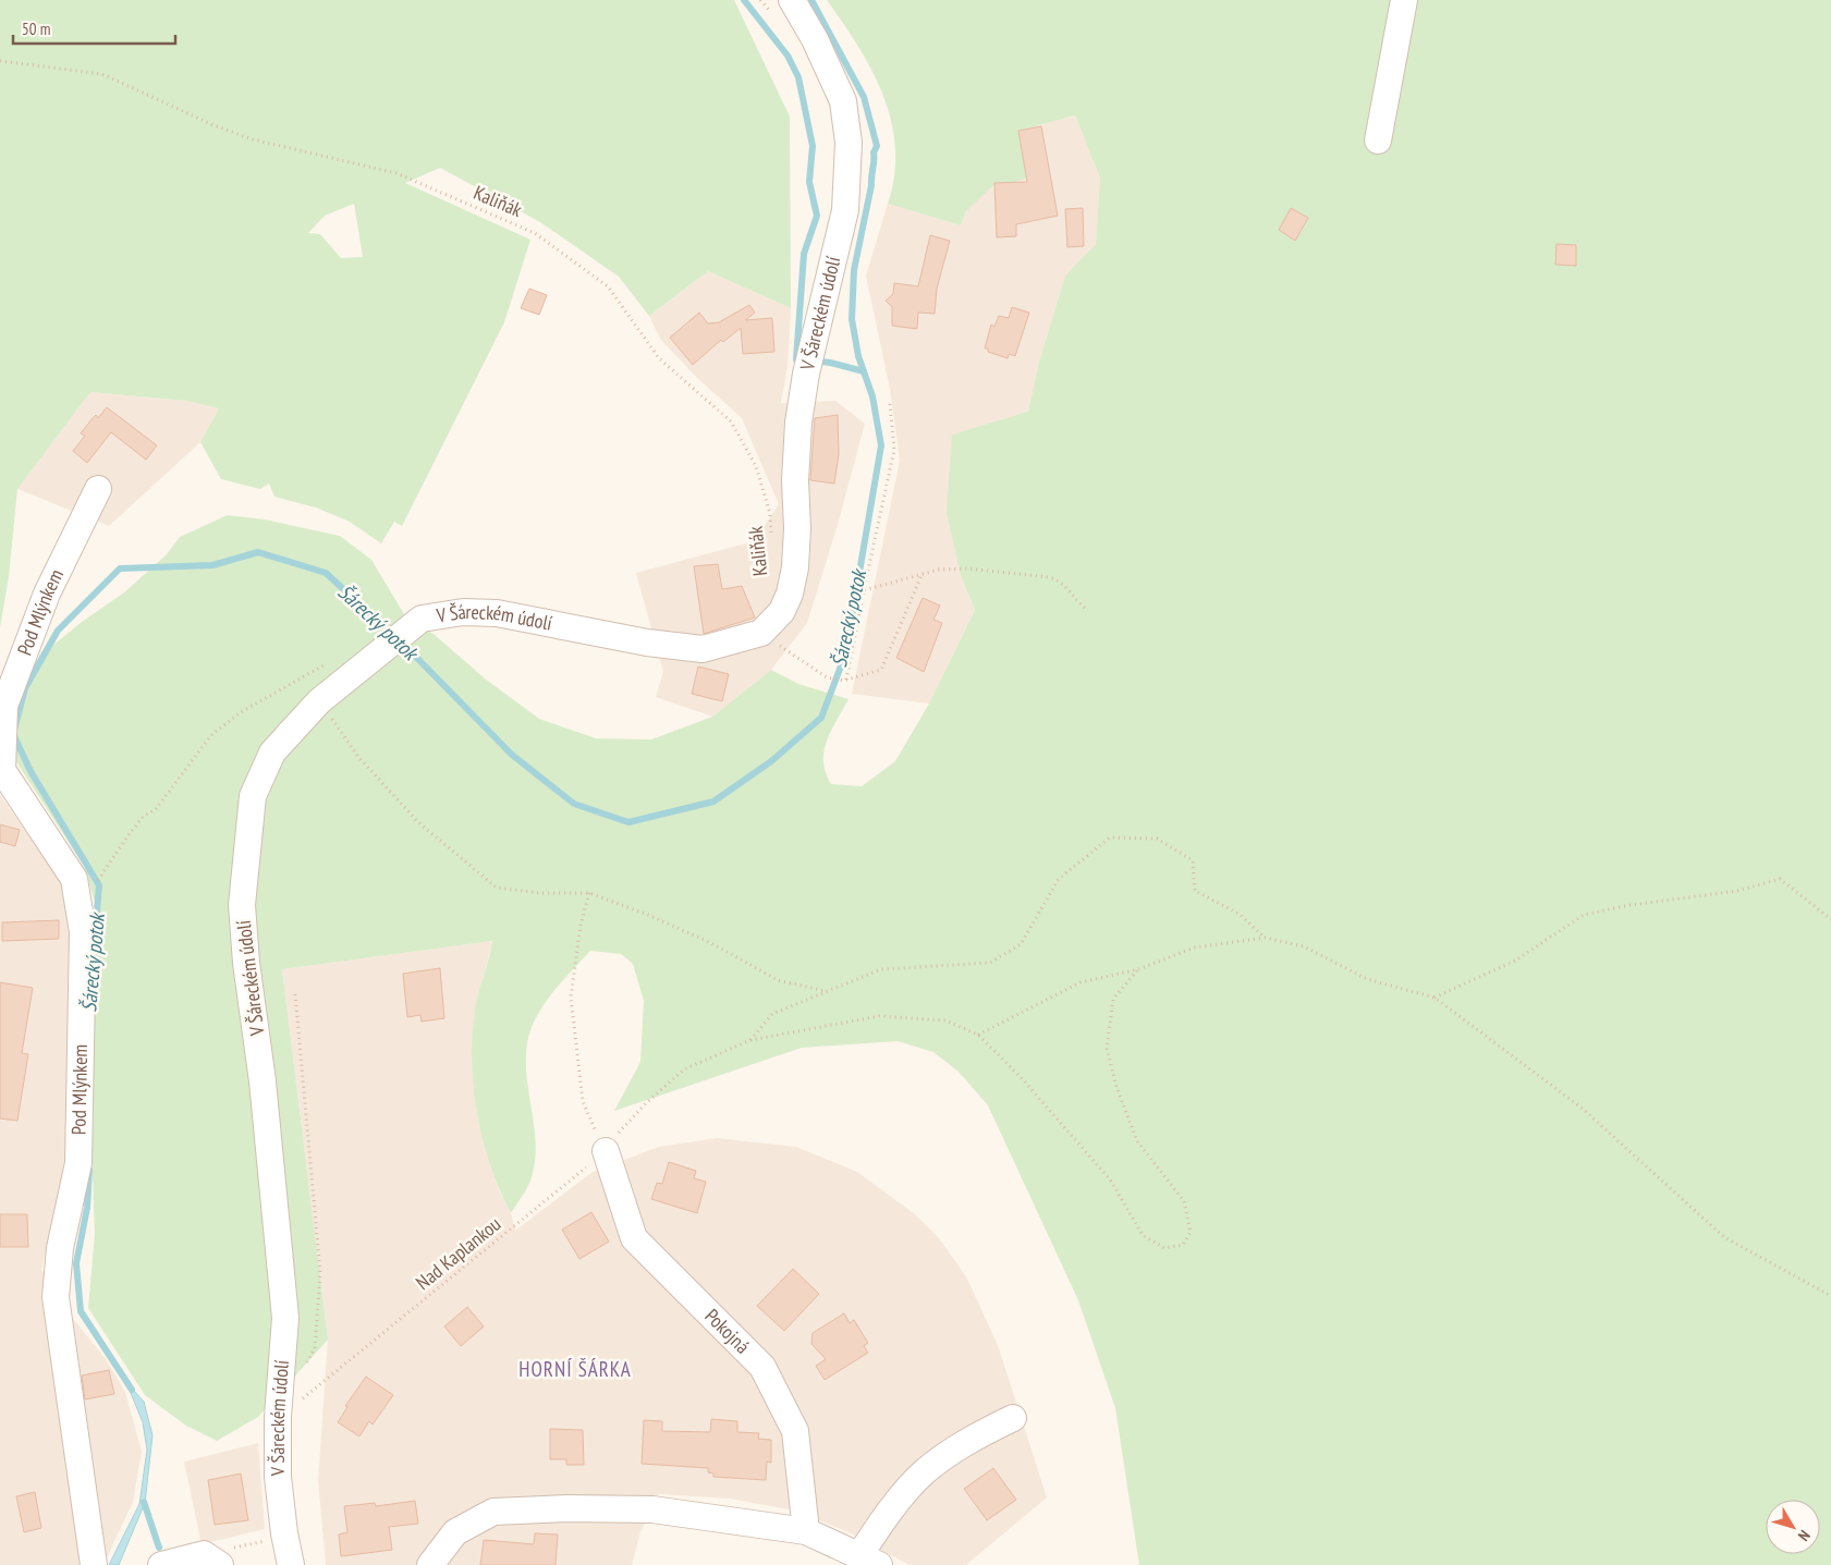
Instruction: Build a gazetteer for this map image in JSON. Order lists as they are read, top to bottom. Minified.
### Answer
{"streets":{"street":["V Šáreckém údolí","Pod Mlýnkem","Pokojná"],"path":["Kaliňák","Nad Kaplankou"]},"crossings":[["V Šáreckém údolí","Nad Kaplankou"],["Nad Kaplankou","Pokojná"]],"districts":["HORNÍ ŠÁRKA"],"water":["Šárecký potok"],"scale_bar":"50 m","north":"bottom right"}
